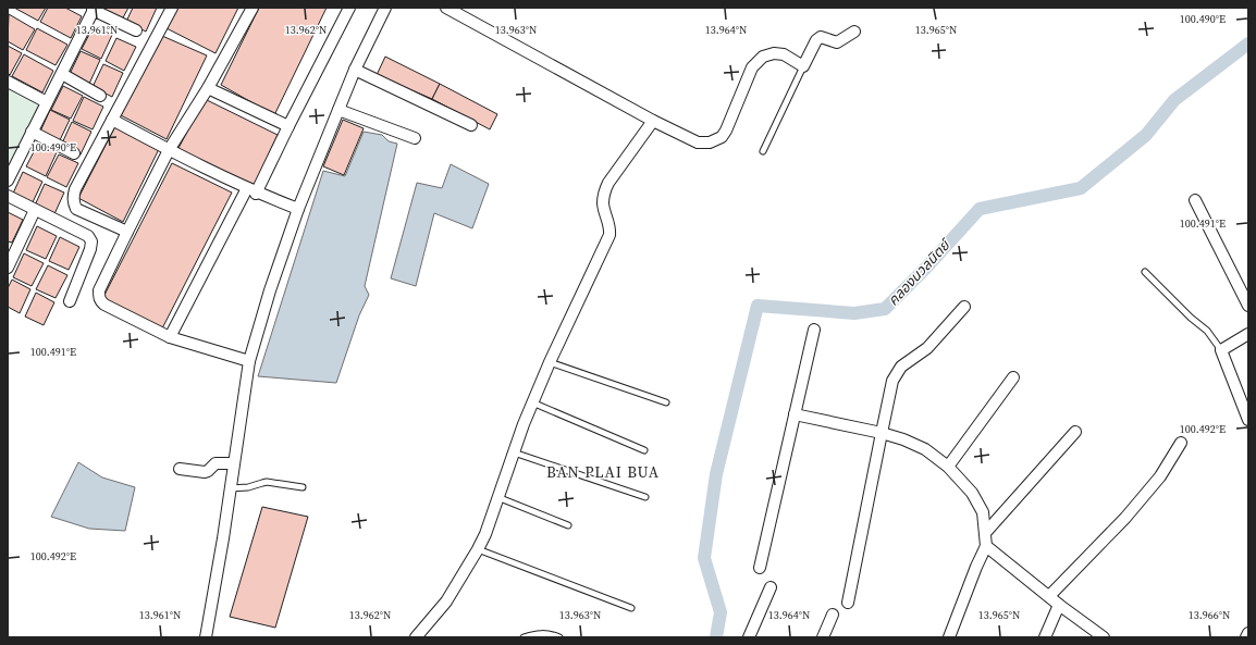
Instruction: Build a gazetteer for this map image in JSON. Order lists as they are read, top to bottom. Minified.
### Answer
{"districts":["BAN PLAI BUA"],"water":["คลองนวลนิตย์"],"coordinates":["100.490°E","13.961°N","13.962°N","13.963°N","13.964°N","13.965°N","100.491°E","100.492°E","13.966°N"]}
